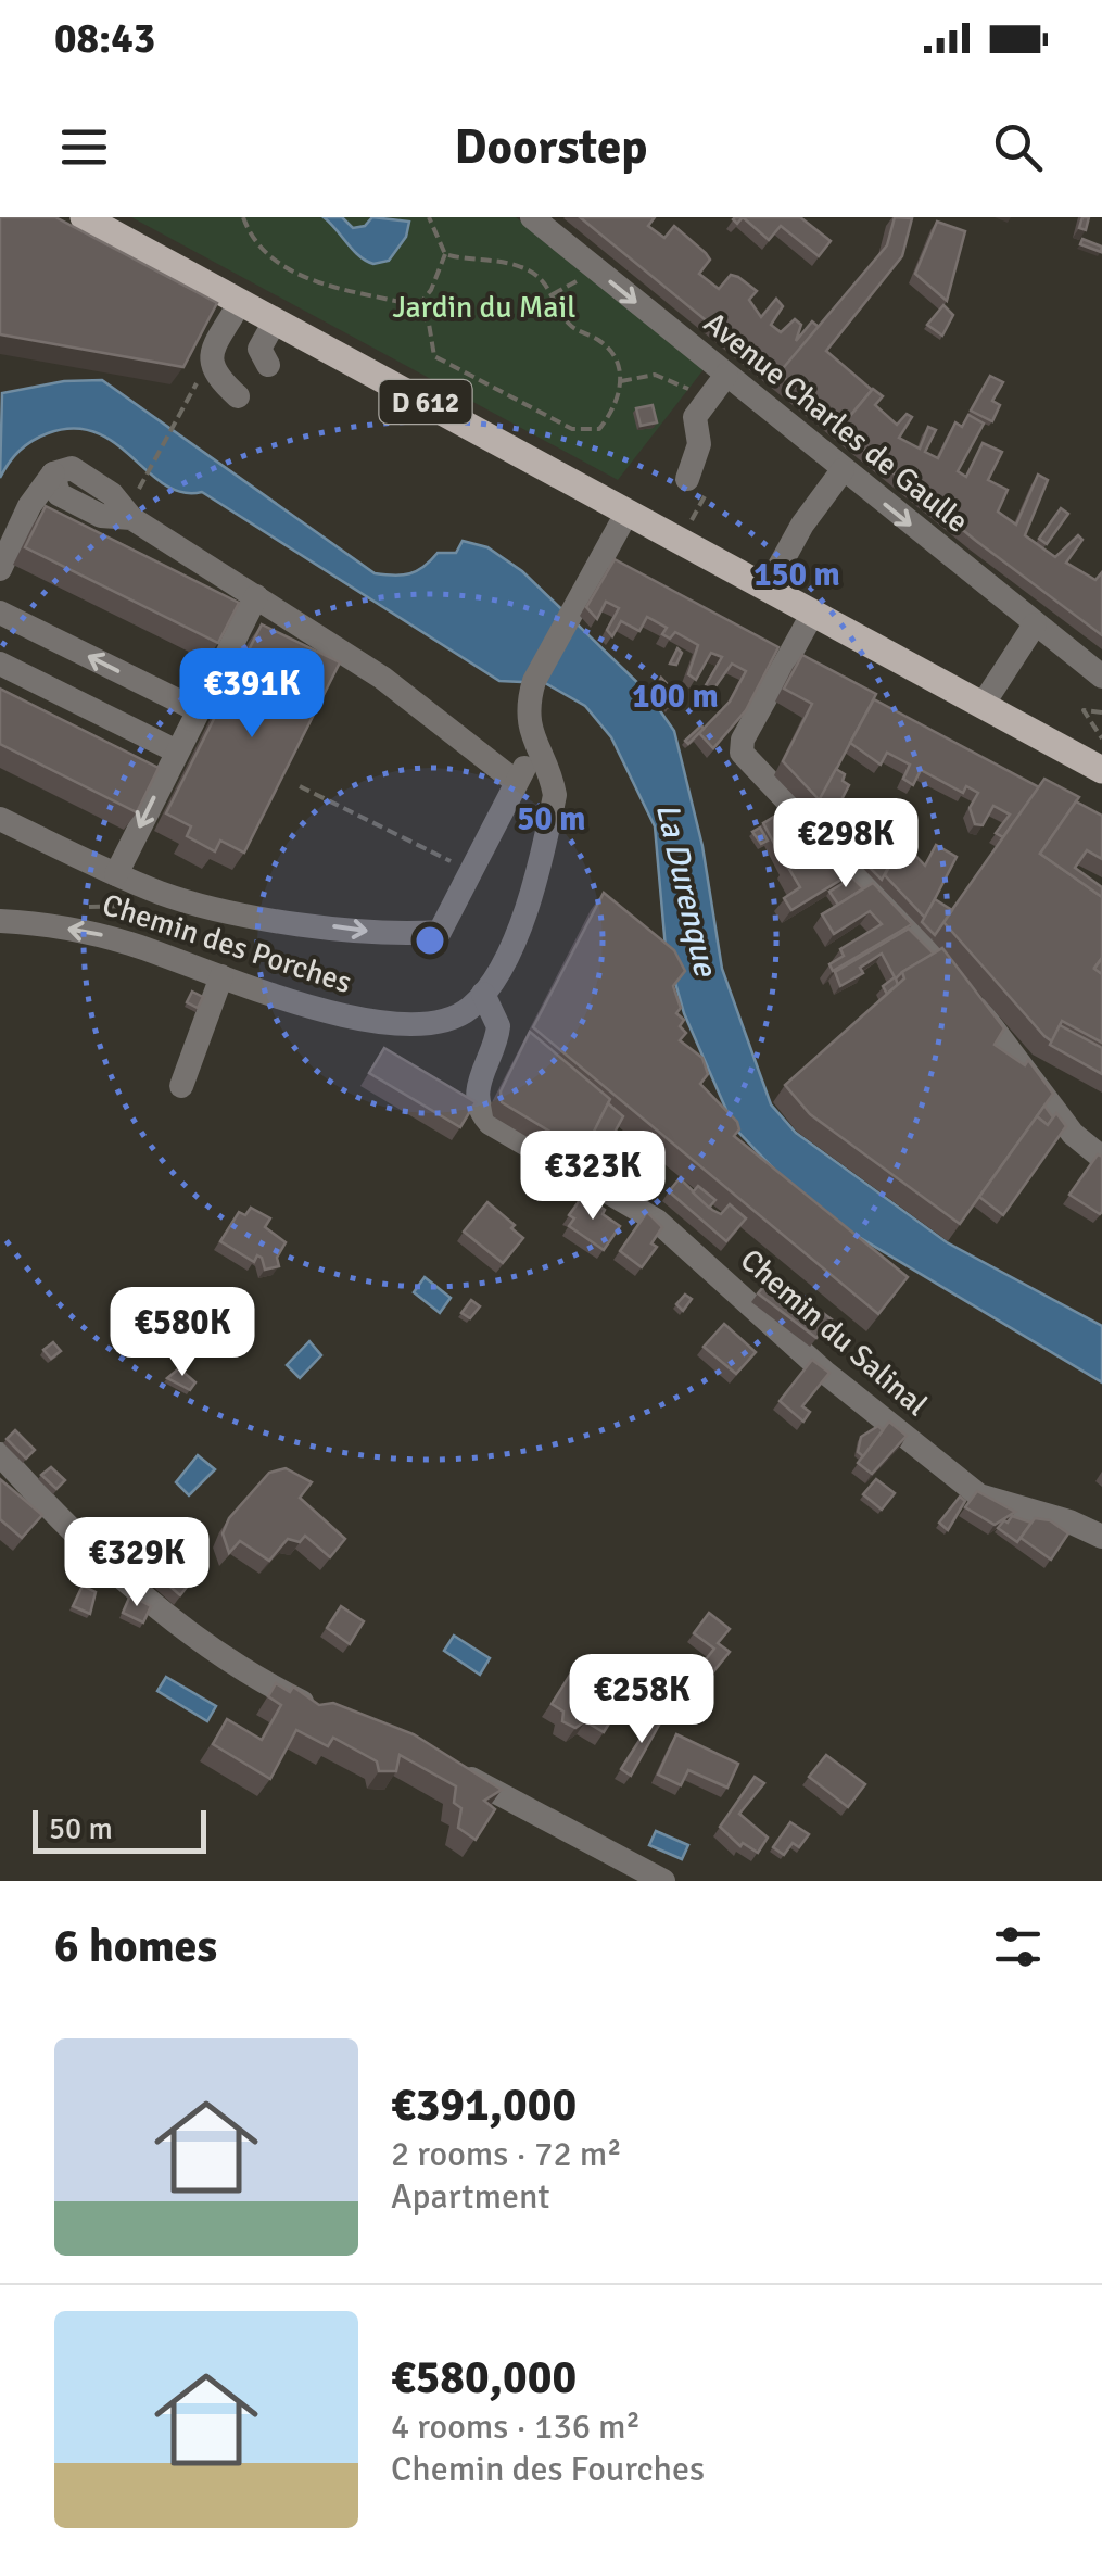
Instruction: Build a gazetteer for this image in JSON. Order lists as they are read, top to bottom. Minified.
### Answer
{"streets":{"main road":["D 612"],"street":["Avenue Charles de Gaulle","Chemin des Porches","Chemin du Salinal"]},"crossings":[["Chemin des Porches","Chemin du Salinal"]],"one_way":["Avenue Charles de Gaulle"],"water":["La Durenque"],"parks":["Jardin du Mail"],"scale_bar":"50 m","page":{"status":"08:43","header":"Doorstep","price":["€391K","€298K","€323K","€580K","€329K","€258K"],"scale":"50 m","heading":"6 homes","list":[{"name":"€391,000","note":"2 rooms · 72 m² · Apartment"},{"name":"€580,000","note":"4 rooms · 136 m² · Chemin des Fourches"}]},"rings":["150 m","100 m","50 m"]}
